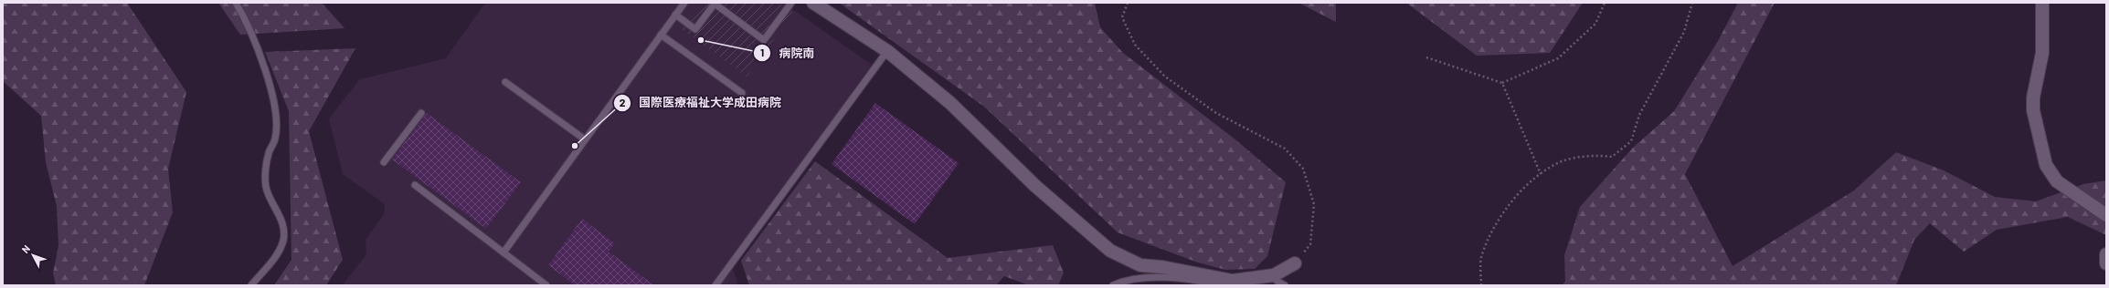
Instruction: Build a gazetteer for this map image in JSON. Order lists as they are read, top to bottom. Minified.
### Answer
{"places":["病院南","国際医療福祉大学成田病院"],"north":"top left"}
